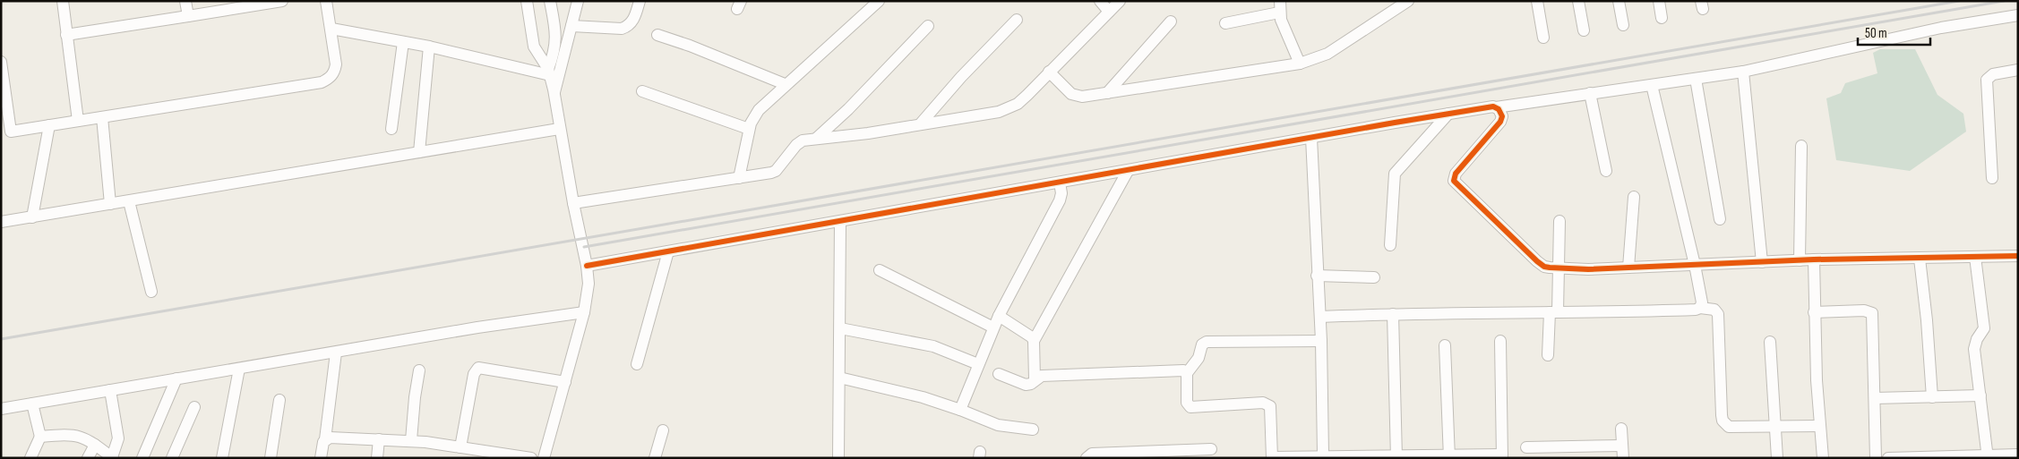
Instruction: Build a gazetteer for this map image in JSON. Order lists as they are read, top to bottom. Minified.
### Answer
{"scale_bar":"50 m"}
